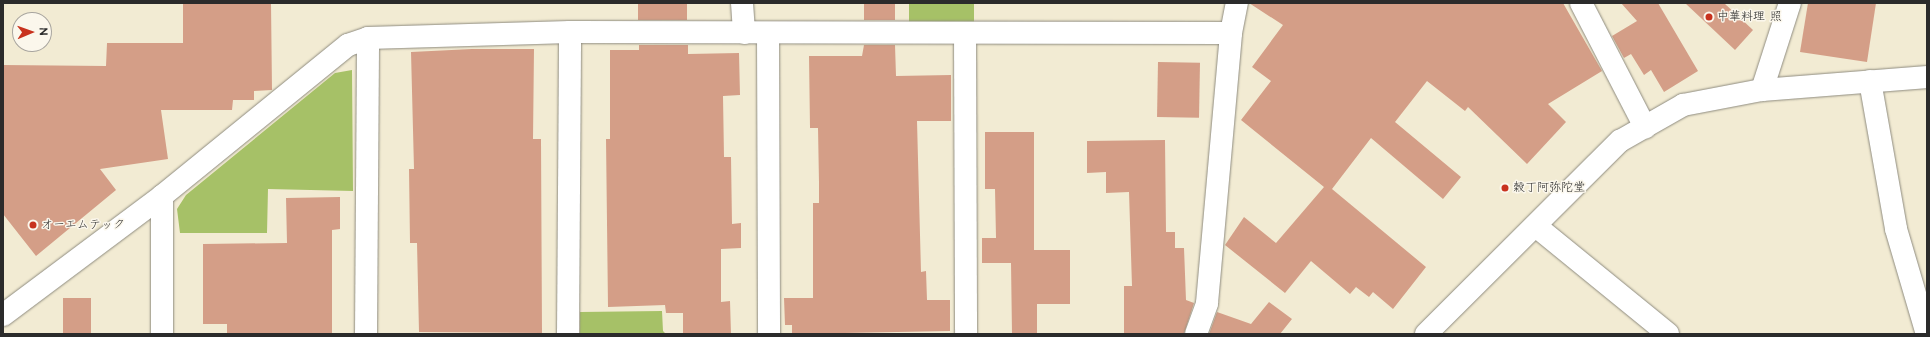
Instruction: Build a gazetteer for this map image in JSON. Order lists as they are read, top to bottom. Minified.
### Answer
{"places":["中華料理 照","穀丁阿弥陀堂","オーエムテック"],"north":"right"}
